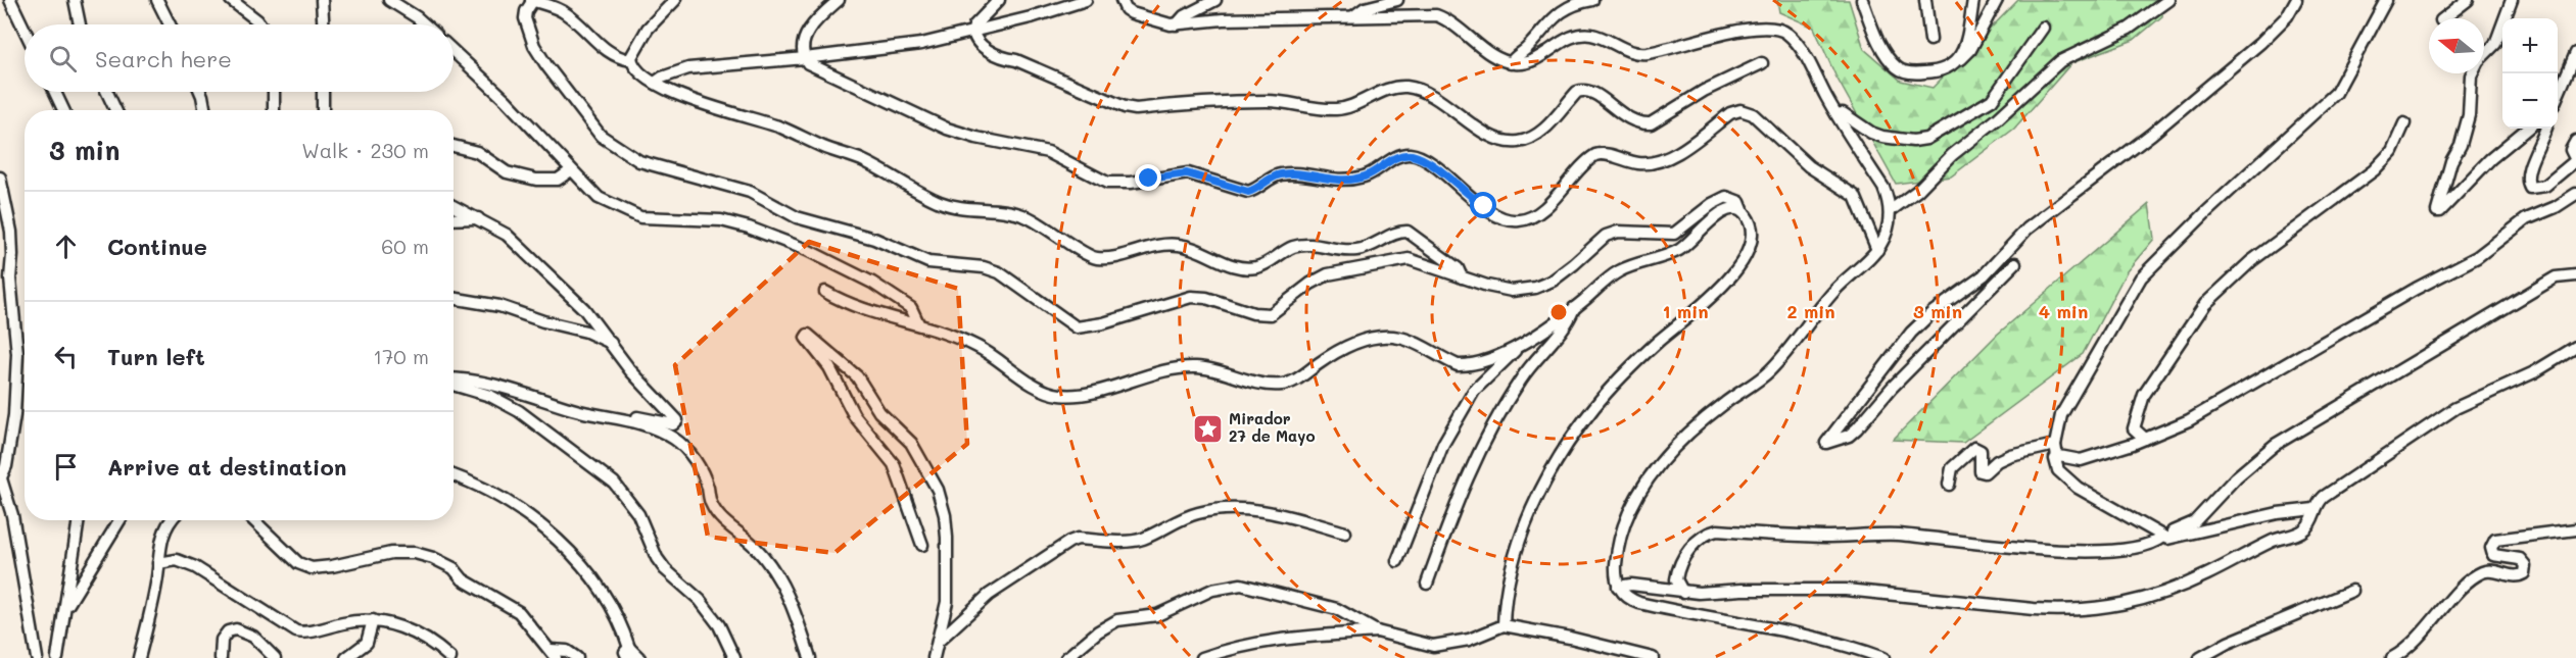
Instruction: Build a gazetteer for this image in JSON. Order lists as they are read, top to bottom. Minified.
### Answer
{"places":{"place":["Mirador 27 de Mayo"]},"north":"left","page":{"map_buttons":["+","−"],"search":"Search here","heading":["3 min","Walk · 230 m"],"list":[["Continue","60 m"],["Turn left","170 m"],"Arrive at destination"]},"rings":["1 min","2 min","3 min","4 min"]}
